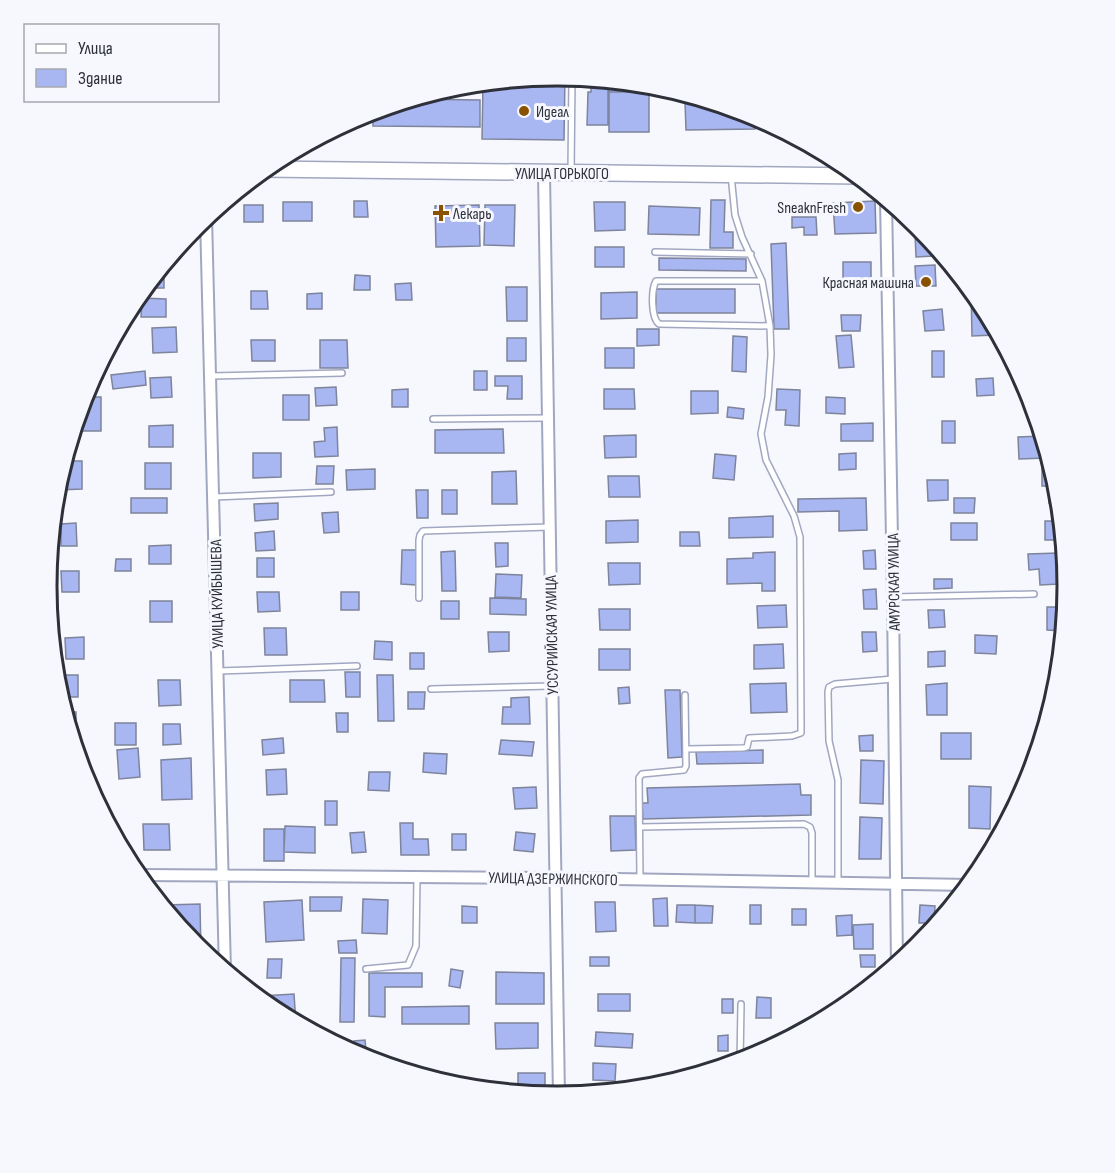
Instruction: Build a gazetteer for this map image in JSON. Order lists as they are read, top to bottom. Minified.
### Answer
{"streets":{"main road":["УЛИЦА ГОРЬКОГО"],"street":["АМУРСКАЯ УЛИЦА","УЛИЦА КУЙБЫШЕВА","УССУРИЙСКАЯ УЛИЦА","УЛИЦА ДЗЕРЖИНСКОГО"]},"crossings":[["УЛИЦА ГОРЬКОГО","УССУРИЙСКАЯ УЛИЦА"],["АМУРСКАЯ УЛИЦА","УЛИЦА ДЗЕРЖИНСКОГО"],["УЛИЦА КУЙБЫШЕВА","УЛИЦА ДЗЕРЖИНСКОГО"],["УССУРИЙСКАЯ УЛИЦА","УЛИЦА ДЗЕРЖИНСКОГО"]],"places":{"other":["Идеал","SneaknFresh","Красная машина"],"health":["Лекарь"]},"legend":["Улица","Здание"]}
